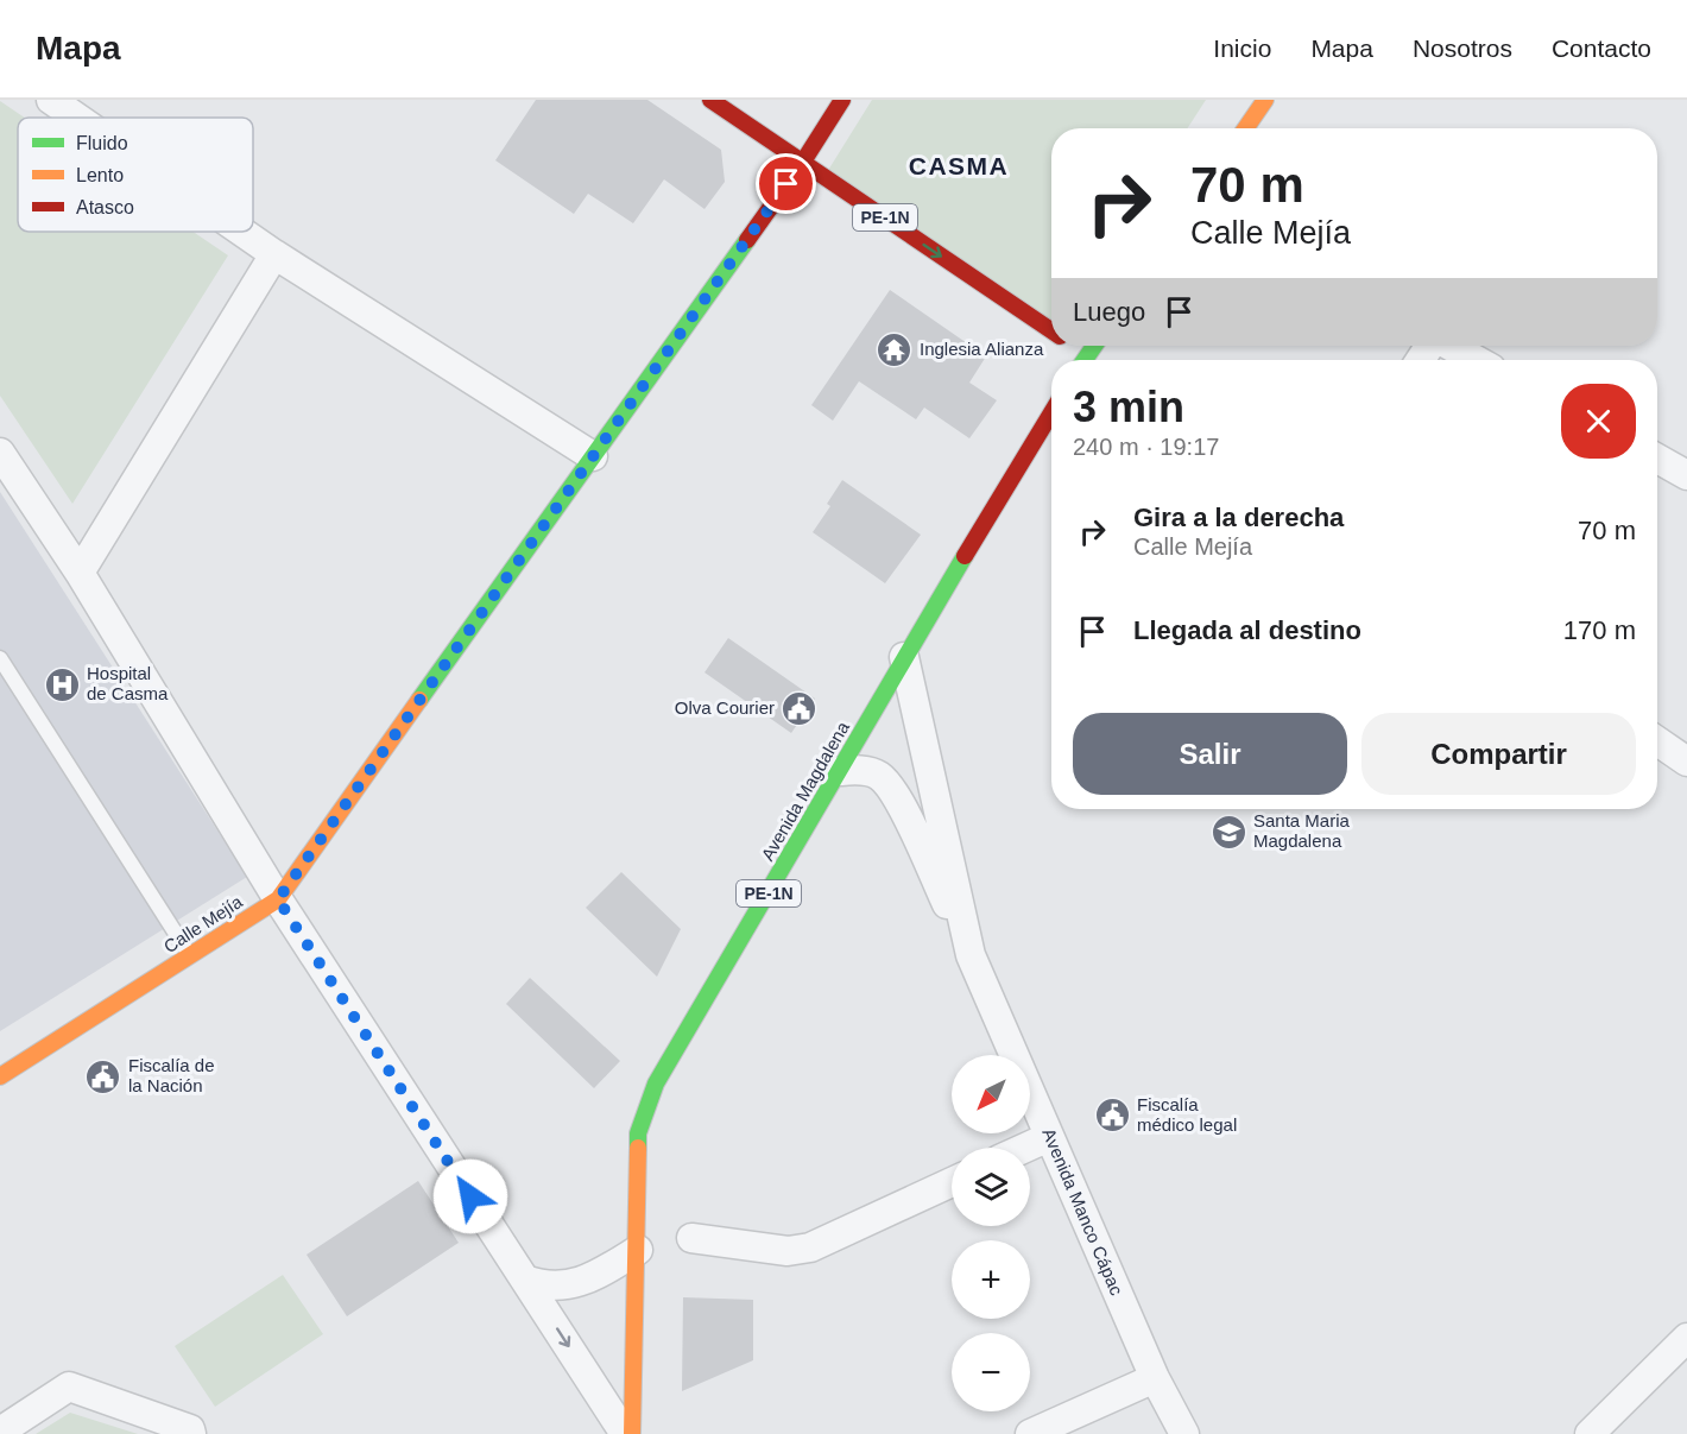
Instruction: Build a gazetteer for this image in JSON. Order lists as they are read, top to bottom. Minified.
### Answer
{"streets":{"main road":["PE-1N","Avenida Magdalena","Calle Mejía"],"street":["Avenida Manco Cápac"]},"crossings":[["PE-1N","Calle Mejía"],["Avenida Magdalena","Avenida Manco Cápac"]],"districts":["CASMA"],"places":{"temple":["Inglesia Alianza"],"hospital":["Hospital de Casma"],"public building":["Olva Courier","Fiscalía de la Nación","Fiscalía médico legal"],"school or university":["Santa Maria Magdalena"]},"legend":["Fluido","Lento","Atasco"],"north":"bottom left","page":{"header":"Mapa","nav":["Inicio","Mapa","Nosotros","Contacto"],"turn":["70 m","Calle Mejía"],"then":"Luego","heading":["3 min","240 m · 19:17"],"list":[{"name":"Gira a la derecha","note":"Calle Mejía","value":"70 m"},{"name":"Llegada al destino","value":"170 m"}],"buttons":["Salir","Compartir"],"map_buttons":["+","−"]}}
